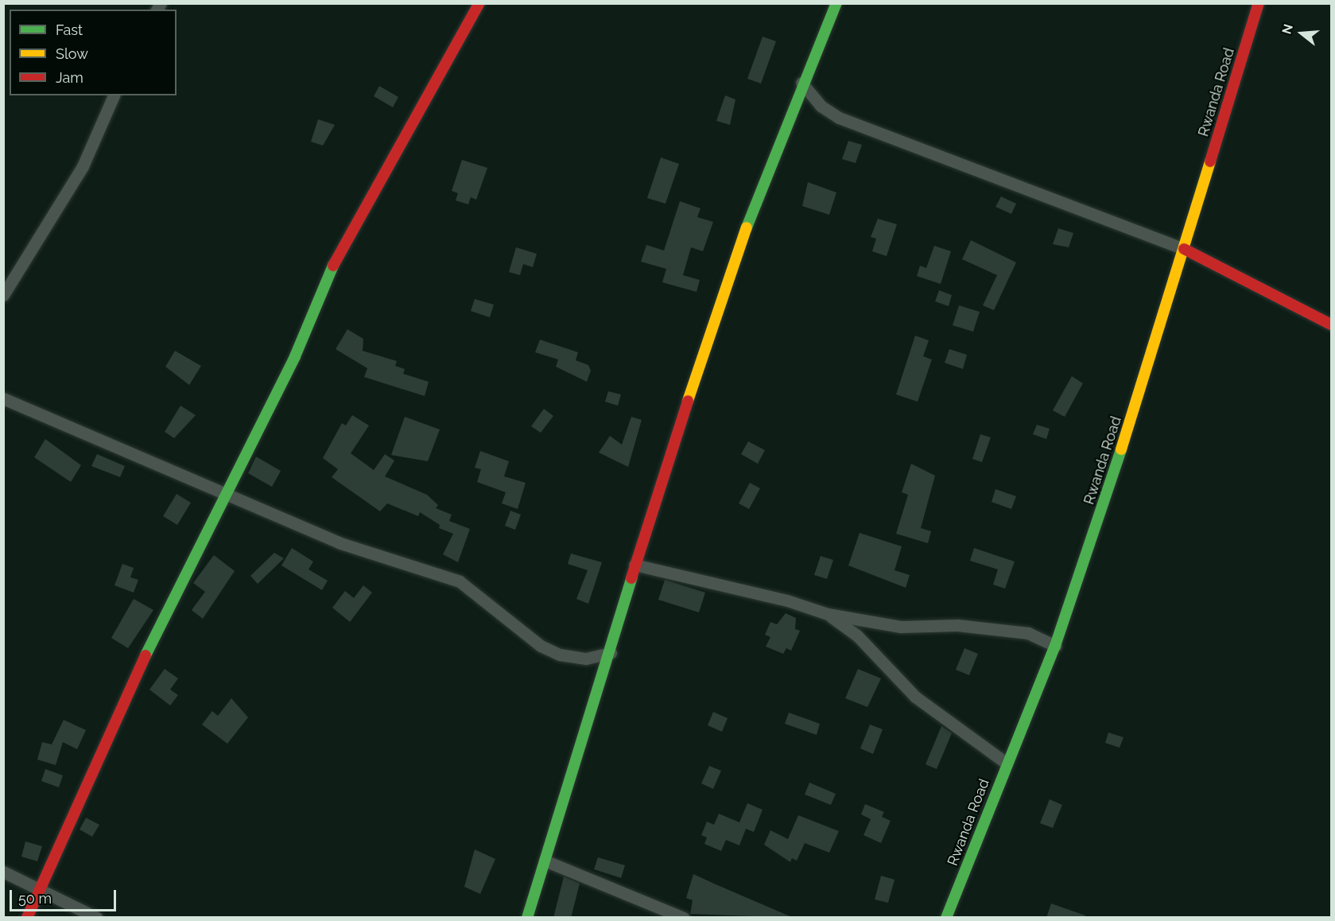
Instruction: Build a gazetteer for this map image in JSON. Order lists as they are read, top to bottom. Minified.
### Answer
{"streets":{"main road":["Rwanda Road"]},"legend":["Fast","Slow","Jam"],"scale_bar":"50 m","north":"left"}
